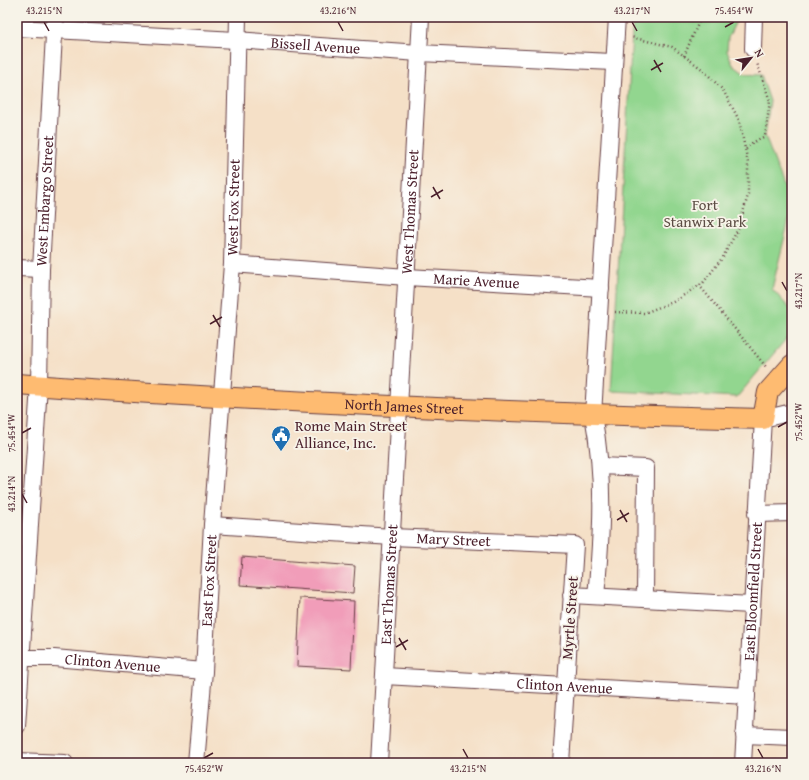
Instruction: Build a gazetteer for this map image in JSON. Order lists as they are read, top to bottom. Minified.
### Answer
{"streets":{"main road":["North James Street"],"street":["Bissell Avenue","West Embargo Street","West Fox Street","West Thomas Street","Marie Avenue","Mary Street","East Fox Street","East Thomas Street","East Bloomfield Street","Myrtle Street","Clinton Avenue"]},"crossings":[["Bissell Avenue","West Embargo Street"],["Bissell Avenue","West Fox Street"],["Bissell Avenue","West Thomas Street"],["West Embargo Street","North James Street"],["West Embargo Street","Clinton Avenue"],["West Fox Street","Marie Avenue"],["West Fox Street","North James Street"],["West Fox Street","East Fox Street"],["West Thomas Street","Marie Avenue"],["West Thomas Street","North James Street"],["West Thomas Street","East Thomas Street"],["North James Street","East Fox Street"],["North James Street","East Thomas Street"],["North James Street","East Bloomfield Street"],["Mary Street","East Fox Street"],["Mary Street","East Thomas Street"],["Mary Street","Myrtle Street"],["East Fox Street","Clinton Avenue"],["East Thomas Street","Clinton Avenue"],["East Bloomfield Street","Clinton Avenue"],["Myrtle Street","Clinton Avenue"]],"parks":["Fort Stanwix Park"],"places":{"public building":["Rome Main Street Alliance, Inc."]},"north":"top right","coordinates":["43.215°N","43.216°N","43.217°N","75.454°W","75.452°W","43.214°N"]}
